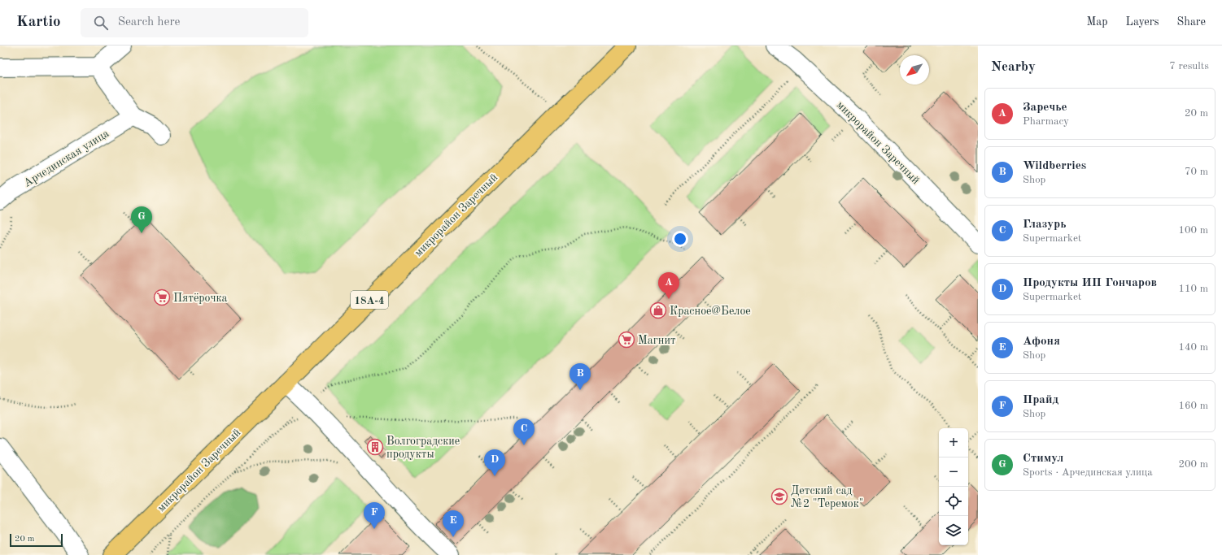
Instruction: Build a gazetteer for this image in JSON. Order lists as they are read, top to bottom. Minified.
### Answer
{"streets":{"main road":["микрорайон Заречный","18А-4"],"street":["Арчединская улица"]},"places":{"supermarket":["Пятёрочка","Магнит"],"shop":["Красное@Белое"],"building":["Волгоградские продукты"],"school or university":["Детский сад №2 \"Теремок\""]},"scale_bar":"20 m","north":"bottom left","page":{"header":"Kartio","search":"Search here","nav":["Map","Layers","Share"],"heading":["Nearby","7 results"],"list":[{"mark":"A","name":"Заречье","note":"Pharmacy","value":"20 m"},{"mark":"B","name":"Wildberries","note":"Shop","value":"70 m"},{"mark":"C","name":"Глазурь","note":"Supermarket","value":"100 m"},{"mark":"D","name":"Продукты ИП Гончаров","note":"Supermarket","value":"110 m"},{"mark":"E","name":"Афоня","note":"Shop","value":"140 m"},{"mark":"F","name":"Прайд","note":"Shop","value":"160 m"},{"mark":"G","name":"Стимул","note":"Sports · Арчединская улица","value":"200 m"}],"pins":["G","A","B","C","D","F","E"],"map_buttons":["+","−"],"scale":"20 m"}}
